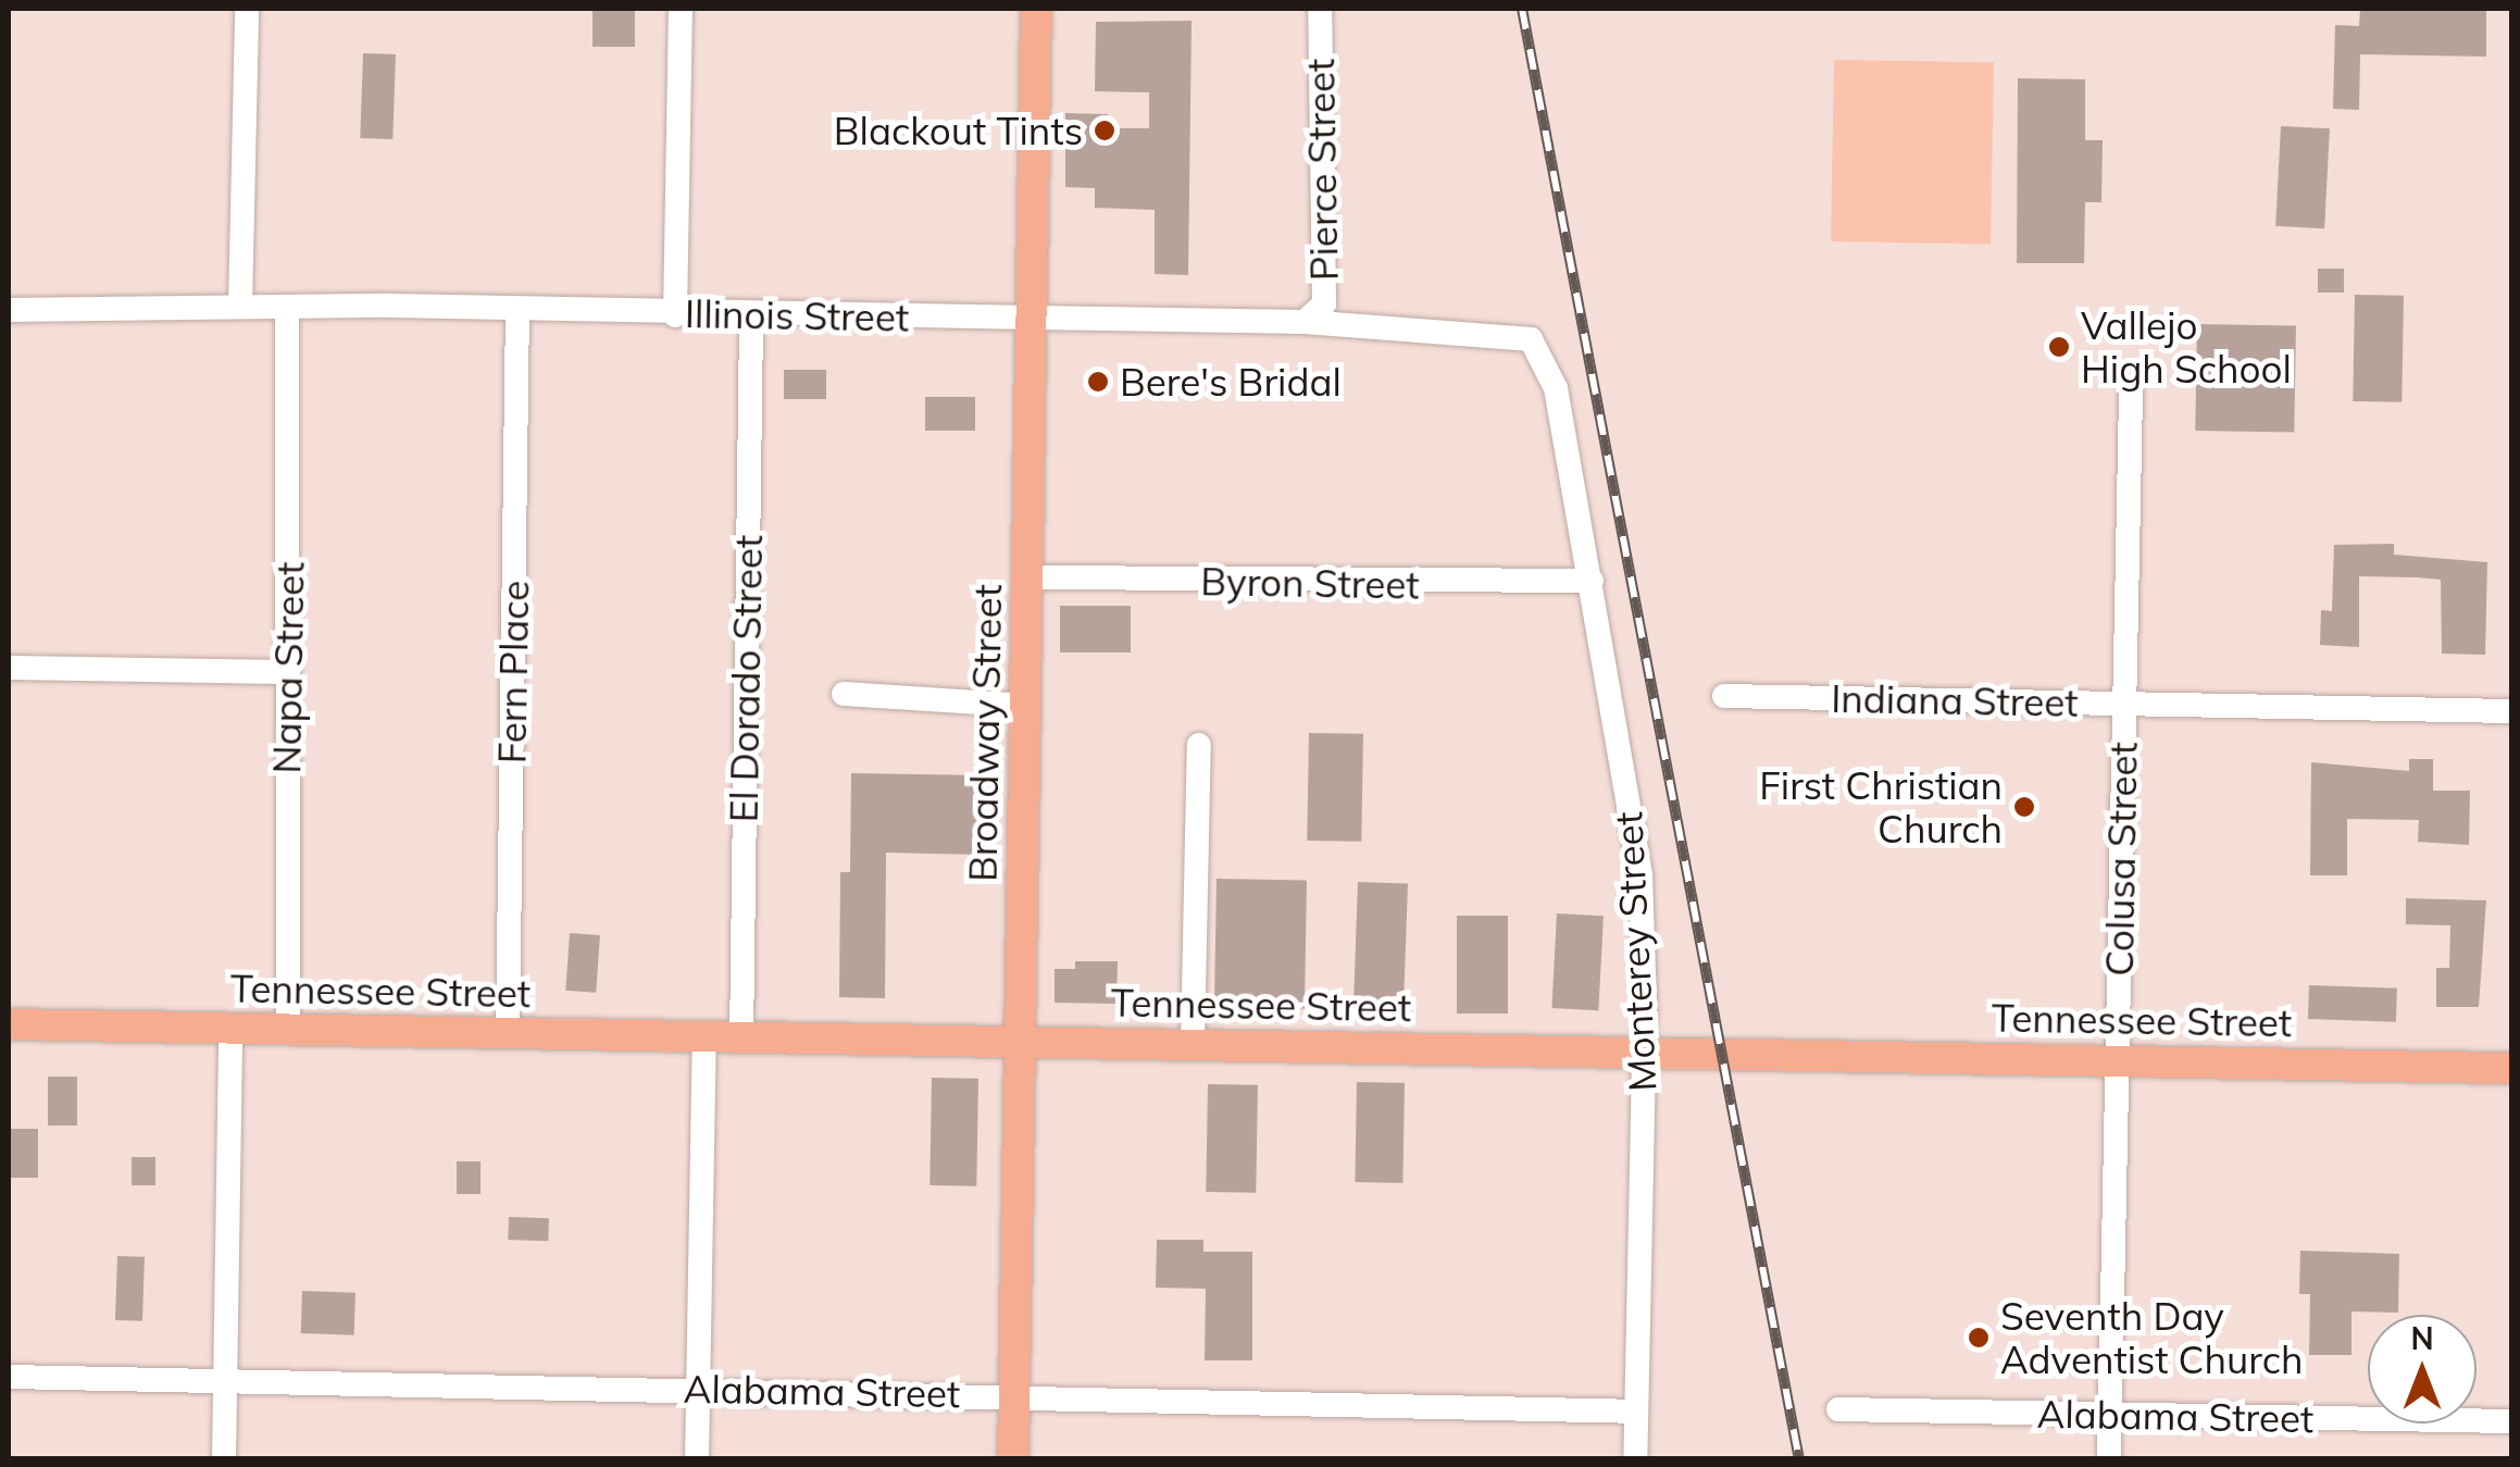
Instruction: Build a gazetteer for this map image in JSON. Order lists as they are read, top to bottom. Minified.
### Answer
{"streets":{"main road":["Broadway Street","Tennessee Street"],"street":["Pierce Street","Illinois Street","Byron Street","Napa Street","Fern Place","El Dorado Street","Indiana Street","Colusa Street","Monterey Street","Alabama Street"]},"crossings":[["Pierce Street","Illinois Street"],["Illinois Street","Napa Street"],["Illinois Street","Fern Place"],["Illinois Street","El Dorado Street"],["Illinois Street","Broadway Street"],["Illinois Street","Monterey Street"],["Byron Street","Broadway Street"],["Byron Street","Monterey Street"],["Napa Street","Tennessee Street"],["Fern Place","Tennessee Street"],["El Dorado Street","Tennessee Street"],["Indiana Street","Colusa Street"],["Broadway Street","Tennessee Street"],["Broadway Street","Alabama Street"],["Colusa Street","Tennessee Street"],["Colusa Street","Alabama Street"],["Monterey Street","Tennessee Street"],["Monterey Street","Alabama Street"]],"places":["Blackout Tints","Vallejo High School","Bere's Bridal","First Christian Church","Seventh Day Adventist Church"],"north":"top"}
